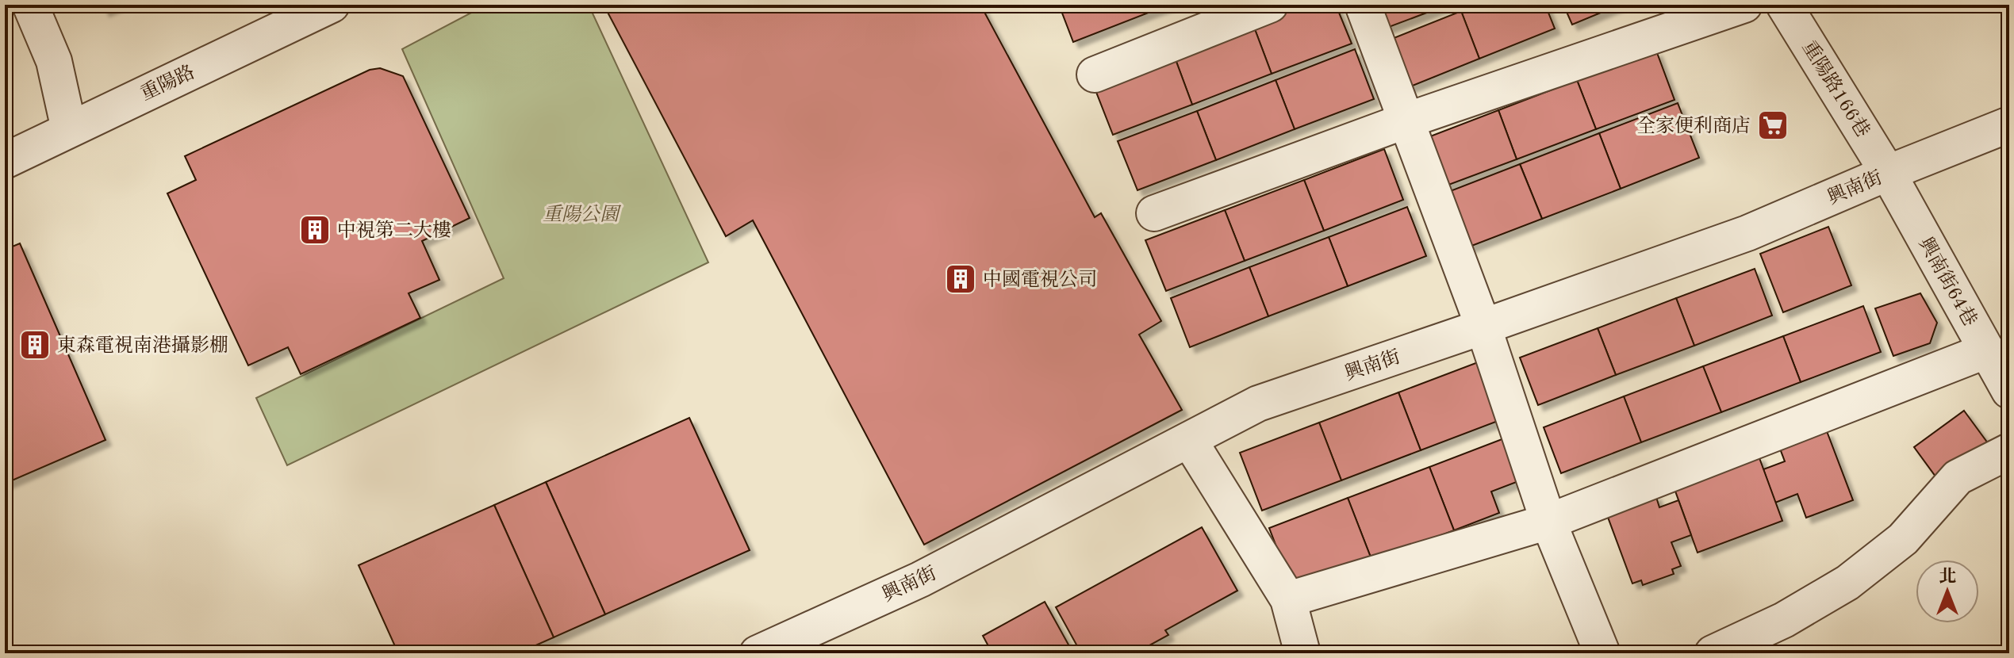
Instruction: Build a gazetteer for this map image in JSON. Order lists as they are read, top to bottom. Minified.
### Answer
{"streets":{"street":["重陽路","重陽路166巷","興南街","興南街64巷"]},"crossings":[["重陽路166巷","興南街"],["重陽路166巷","興南街64巷"],["興南街","興南街64巷"]],"parks":["重陽公園"],"places":{"supermarket":["全家便利商店"],"building":["中視第二大樓","中國電視公司","東森電視南港攝影棚"]},"north":"top"}
